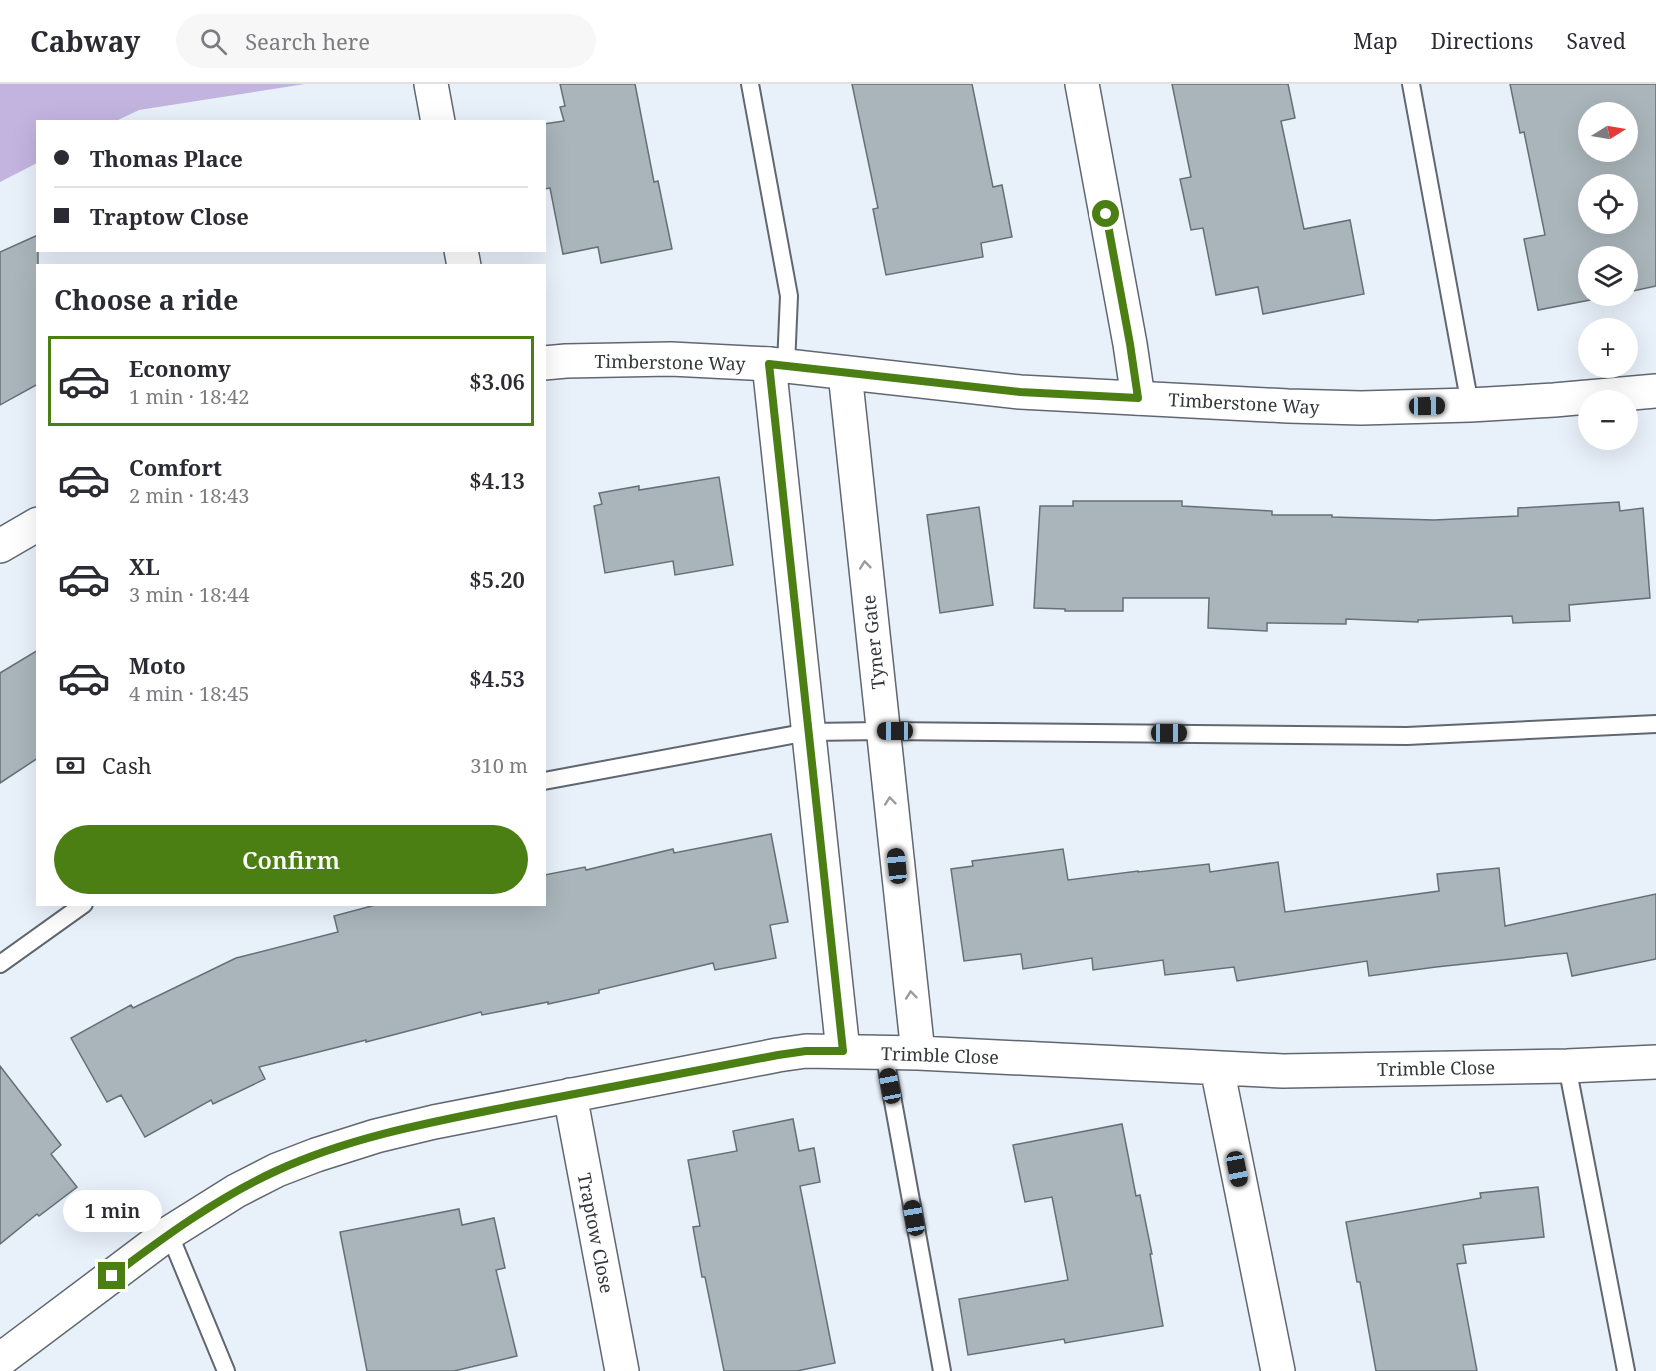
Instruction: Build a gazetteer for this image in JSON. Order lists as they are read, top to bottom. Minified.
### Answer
{"streets":{"street":["Timberstone Way","Tyner Gate","Trimble Close","Traptow Close"]},"crossings":[["Timberstone Way","Tyner Gate"],["Tyner Gate","Trimble Close"]],"north":"right","page":{"header":"Cabway","search":"Search here","nav":["Map","Directions","Saved"],"map_buttons":["+","−"],"banner":["Thomas Place","Traptow Close"],"heading":"Choose a ride","list":[{"name":"Economy","note":"1 min · 18:42","value":"$3.06"},{"name":"Comfort","note":"2 min · 18:43","value":"$4.13"},{"name":"XL","note":"3 min · 18:44","value":"$5.20"},{"name":"Moto","note":"4 min · 18:45","value":"$4.53"}],"pay":["Cash","310 m"],"buttons":"Confirm","bubble":"1 min"}}
